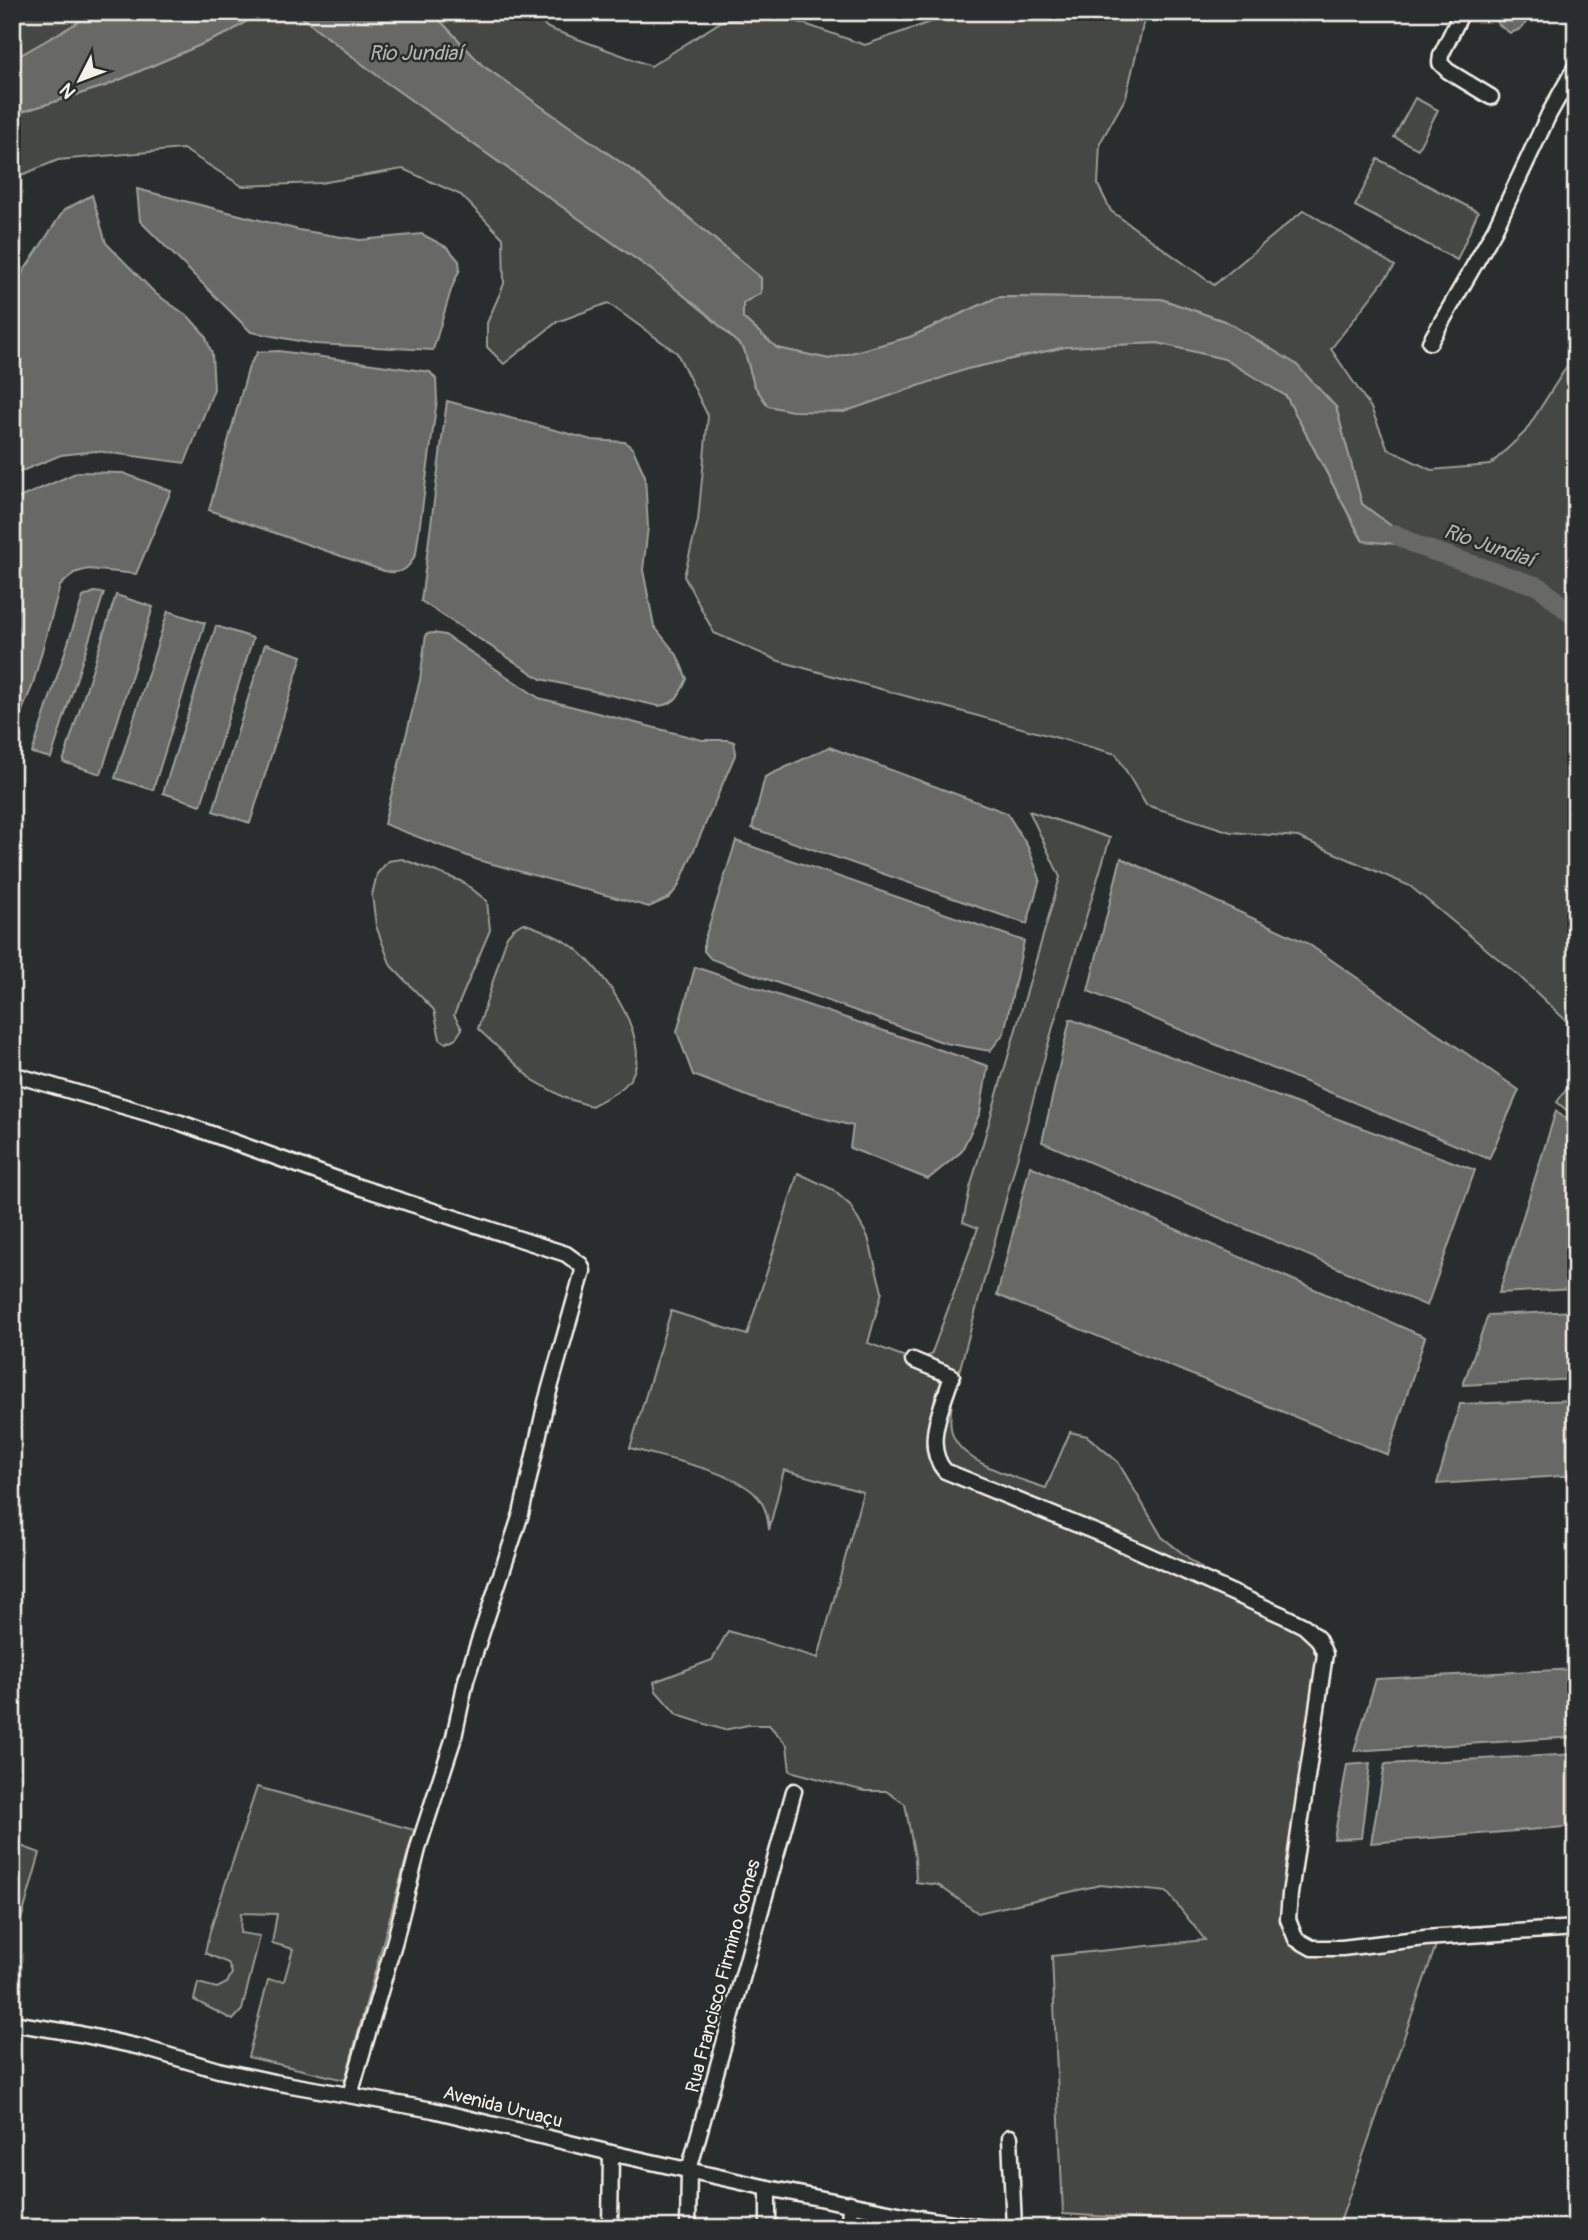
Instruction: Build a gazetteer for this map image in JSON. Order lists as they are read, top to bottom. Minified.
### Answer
{"streets":{"street":["Rua Francisco Firmino Gomes","Avenida Uruaçu"]},"crossings":[["Rua Francisco Firmino Gomes","Avenida Uruaçu"]],"water":["Rio Jundiaí"],"north":"bottom left"}
